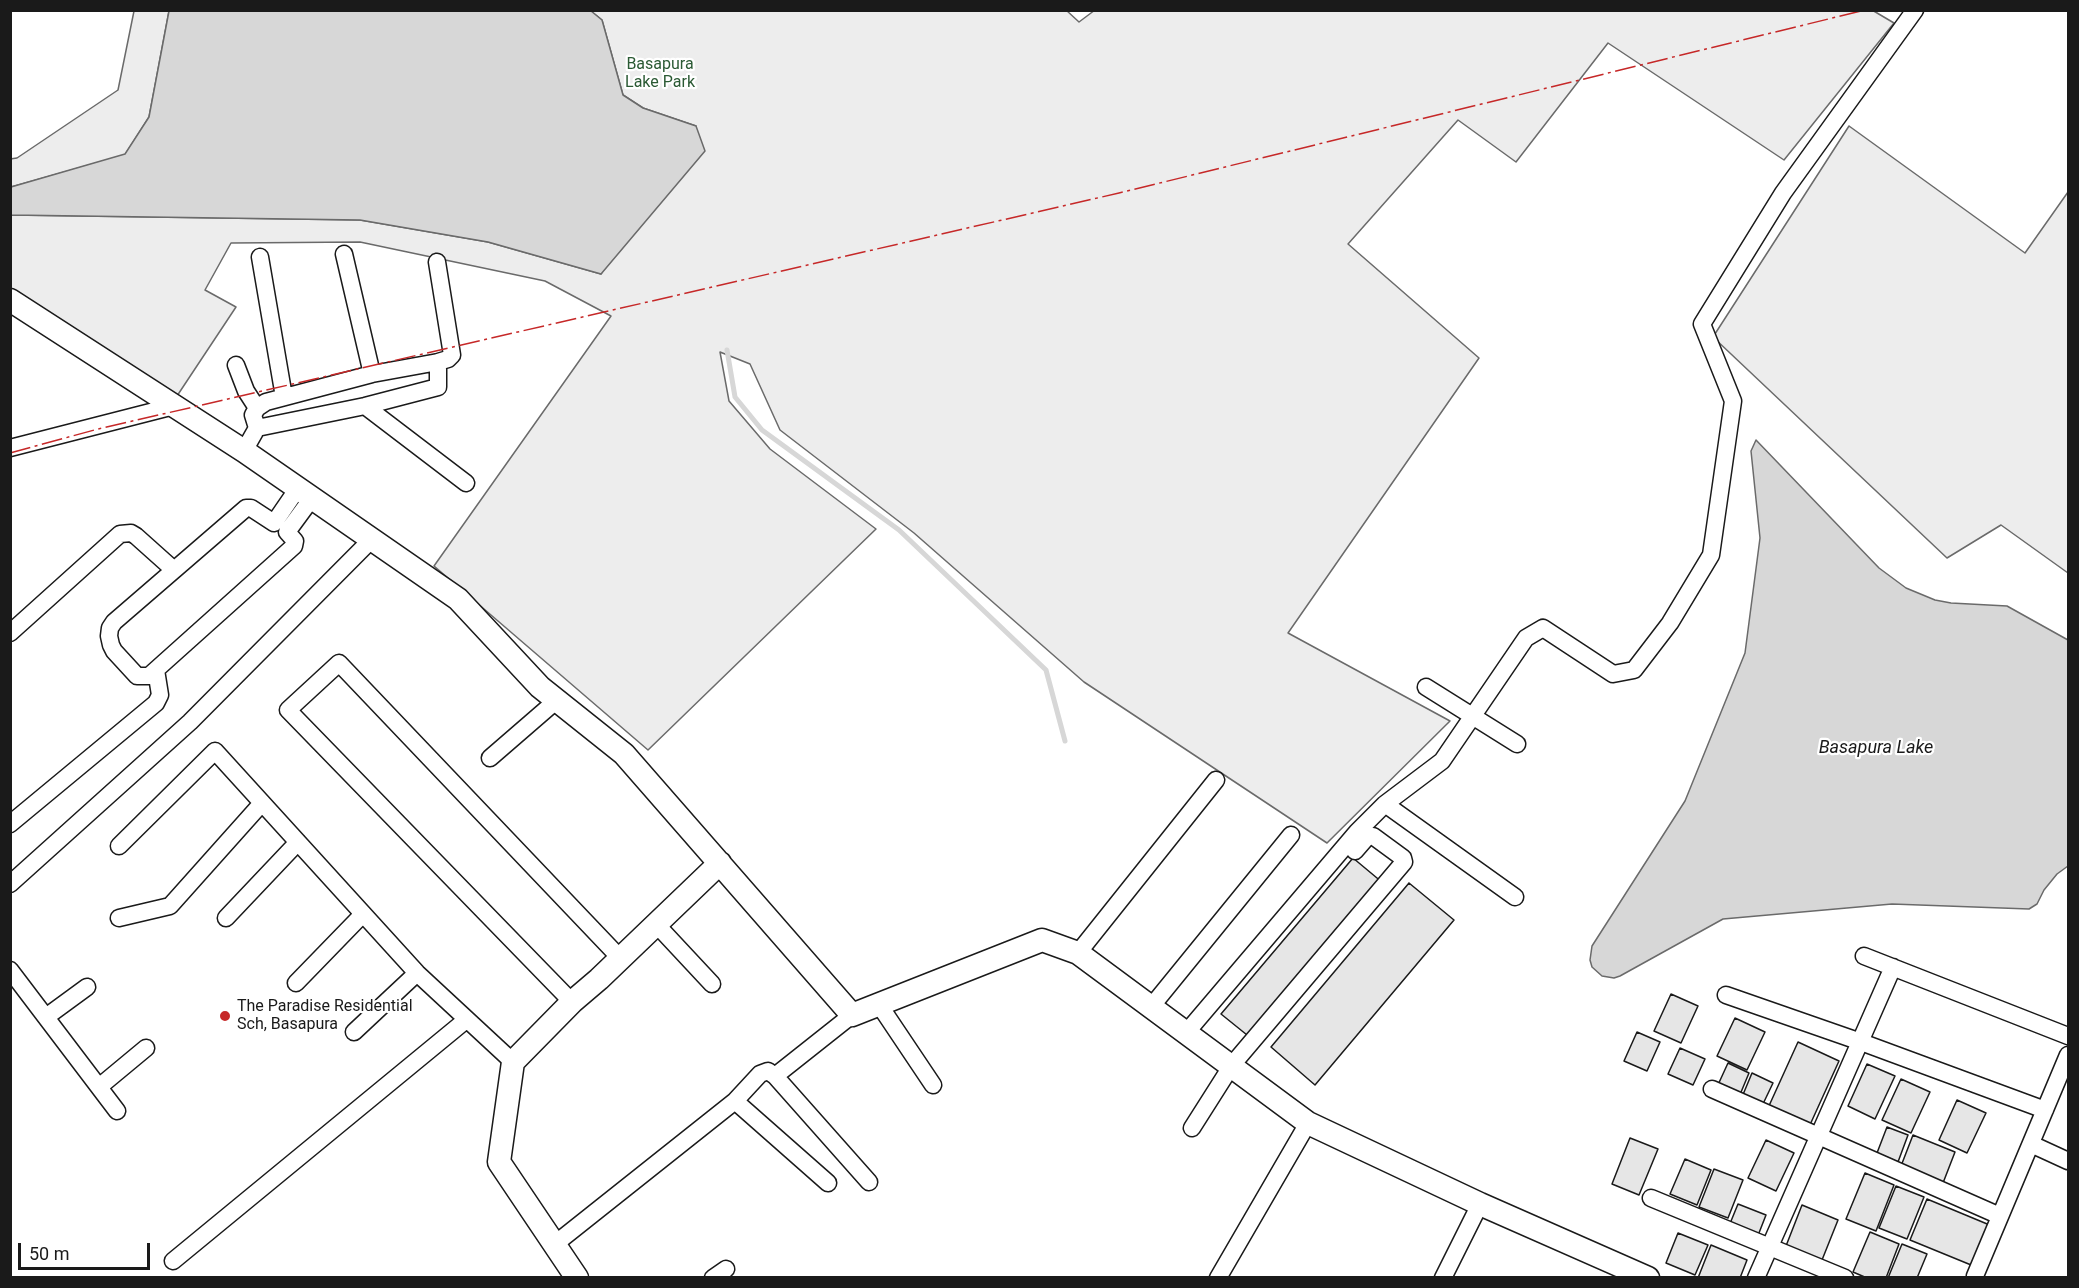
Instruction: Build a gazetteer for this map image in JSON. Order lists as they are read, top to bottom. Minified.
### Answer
{"water":["Basapura Lake"],"parks":["Basapura Lake Park"],"places":["The Paradise Residential Sch, Basapura"],"scale_bar":"50 m"}
